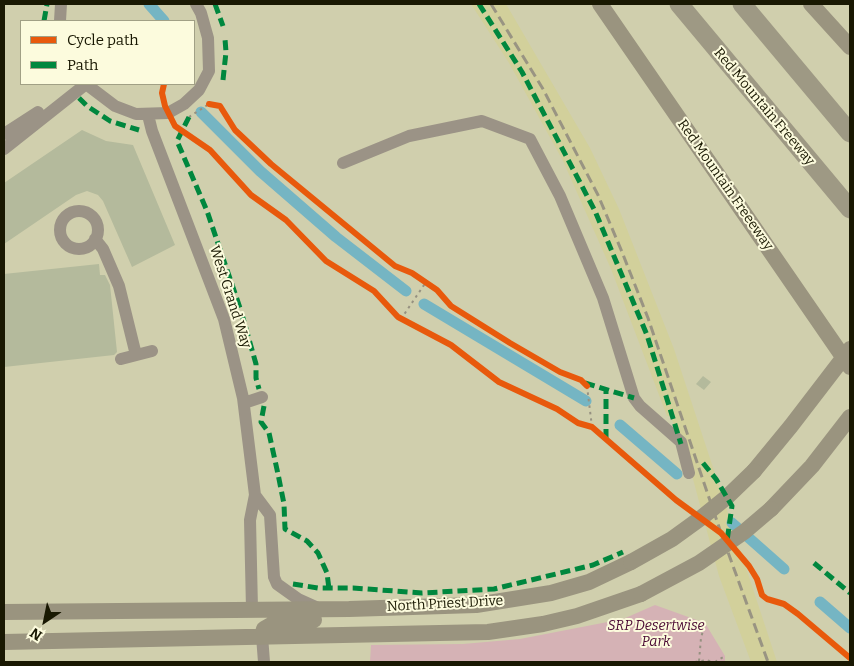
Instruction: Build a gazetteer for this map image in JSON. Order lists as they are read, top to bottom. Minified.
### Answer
{"streets":{"highway":["Red Mountain Freeway"],"main road":["Red Mountain Freeeway","North Priest Drive"],"street":["West Grand Way"]},"crossings":[["Red Mountain Freeeway","North Priest Drive"],["West Grand Way","North Priest Drive"]],"parks":["SRP Desertwise Park"],"legend":["Cycle path","Path"],"north":"bottom left"}
